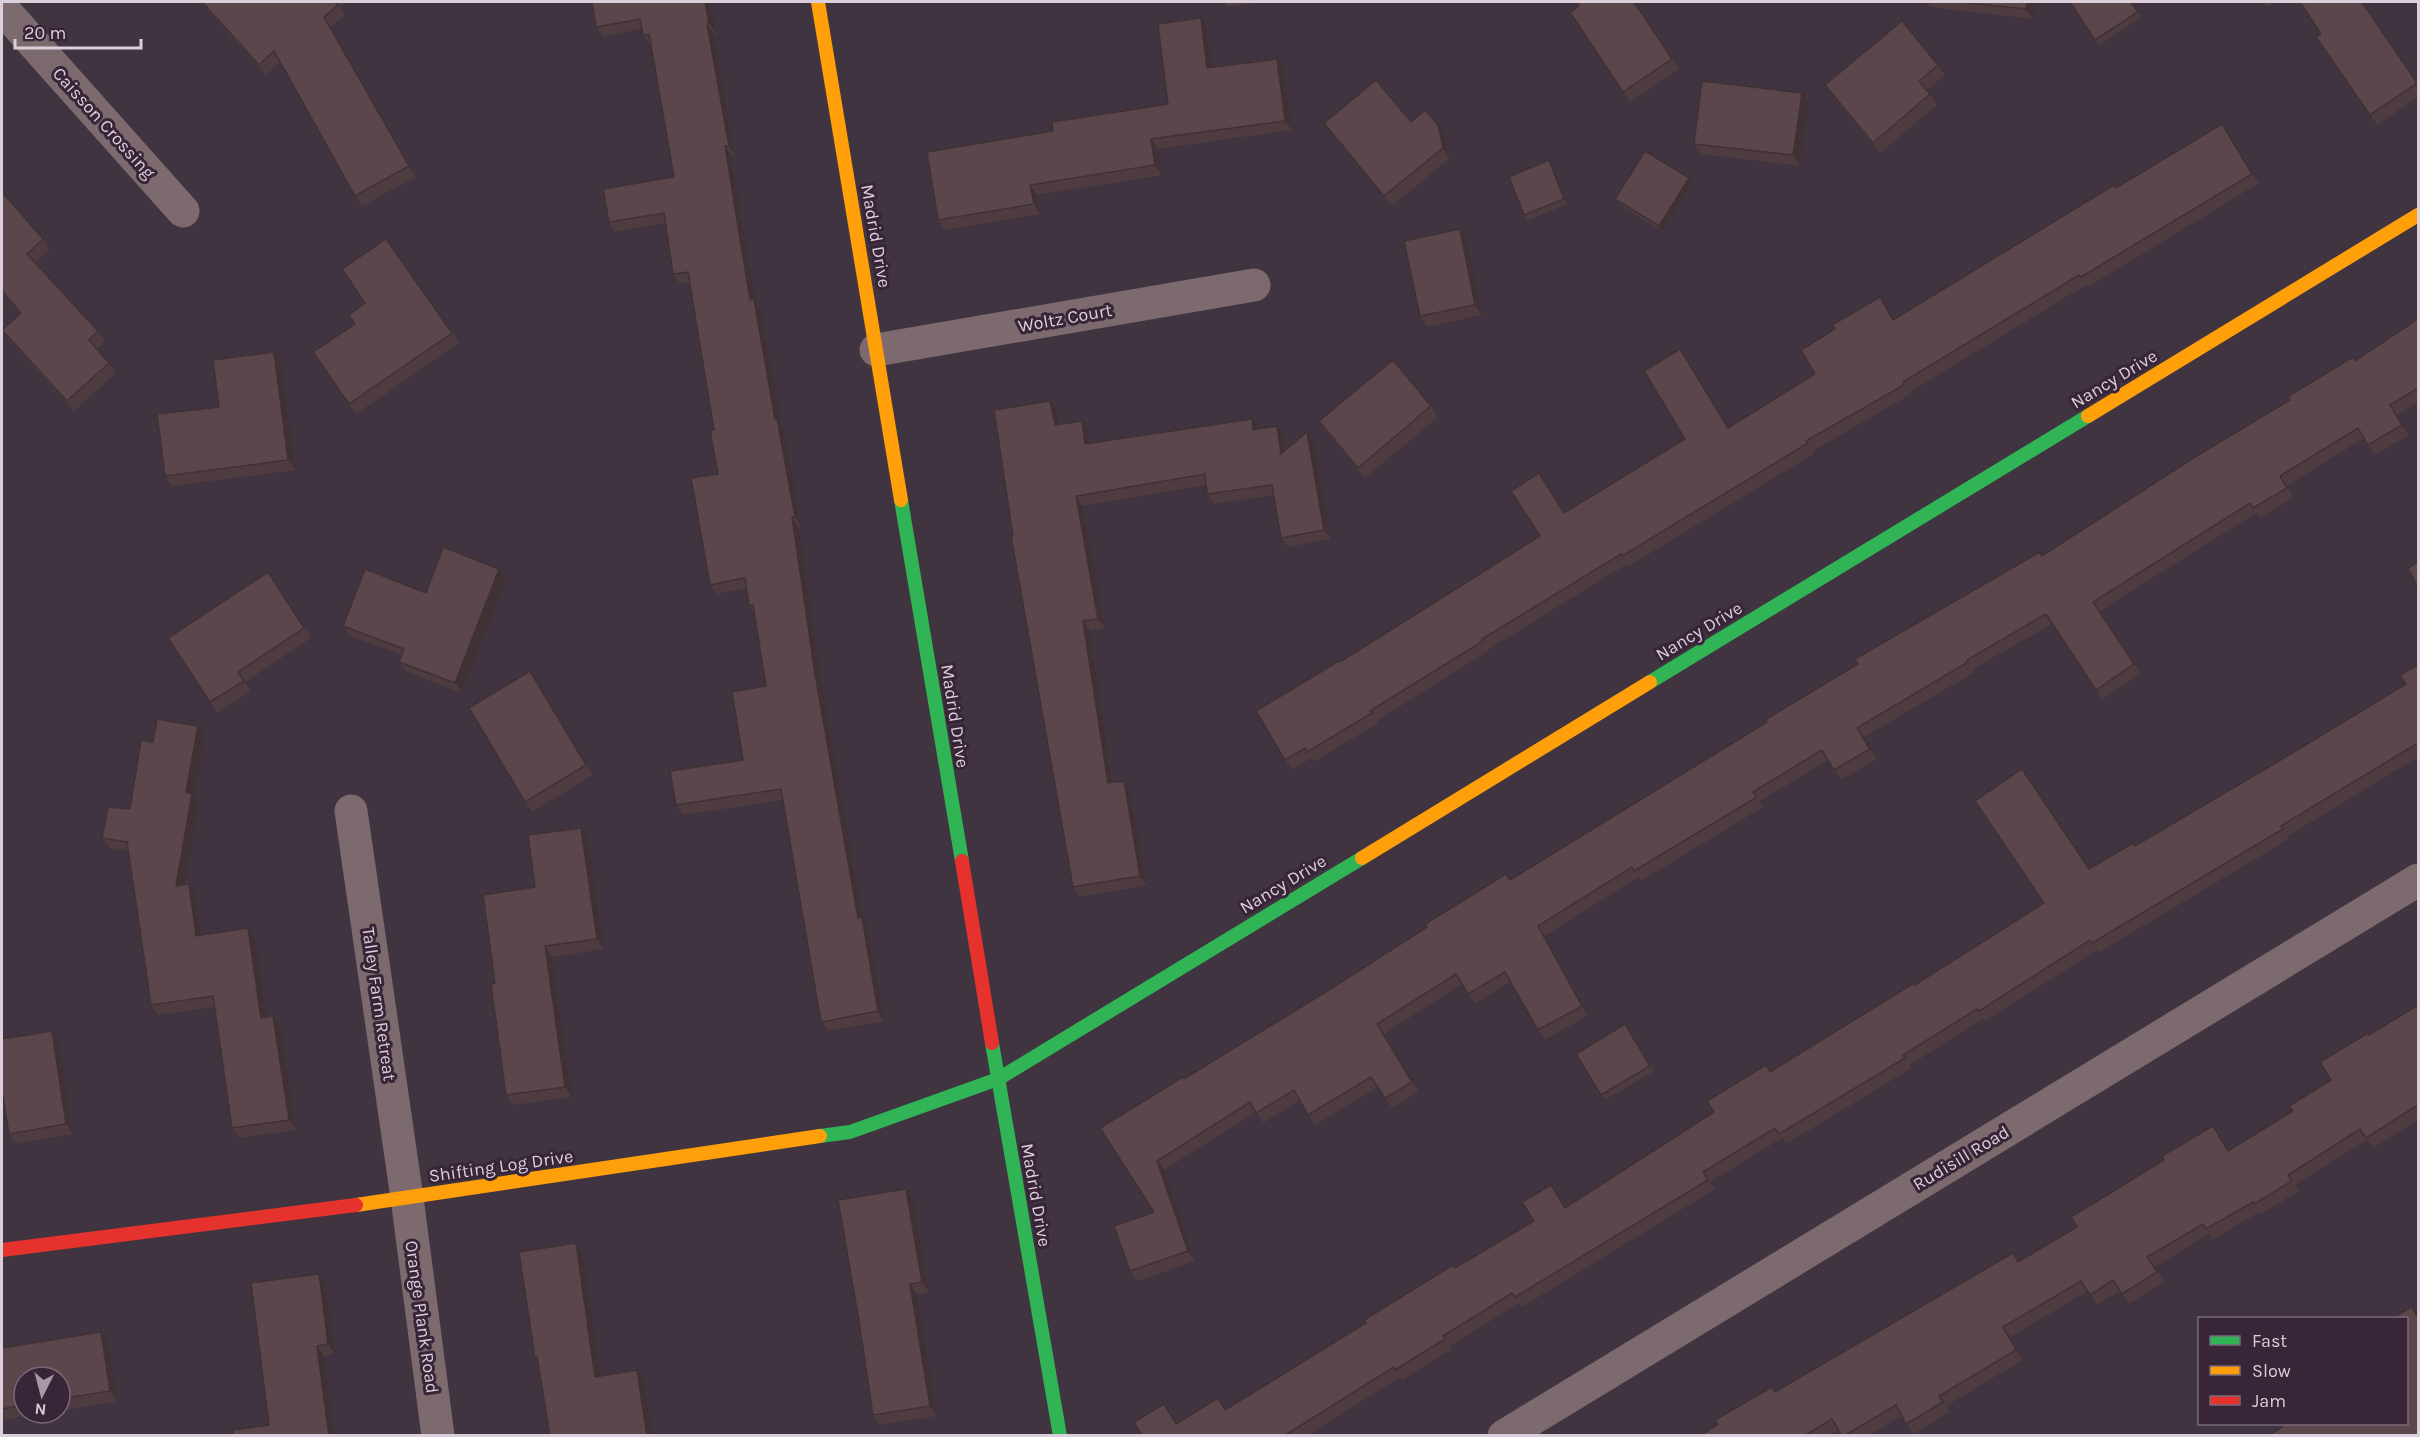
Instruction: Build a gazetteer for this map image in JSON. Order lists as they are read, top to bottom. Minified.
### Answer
{"streets":{"street":["Caisson Crossing","Madrid Drive","Woltz Court","Nancy Drive","Talley Farm Retreat","Rudisill Road","Shifting Log Drive","Orange Plank Road"]},"crossings":[["Madrid Drive","Woltz Court"],["Madrid Drive","Nancy Drive"],["Madrid Drive","Shifting Log Drive"],["Nancy Drive","Shifting Log Drive"],["Talley Farm Retreat","Shifting Log Drive"],["Talley Farm Retreat","Orange Plank Road"],["Shifting Log Drive","Orange Plank Road"]],"legend":["Fast","Slow","Jam"],"scale_bar":"20 m","north":"bottom"}
